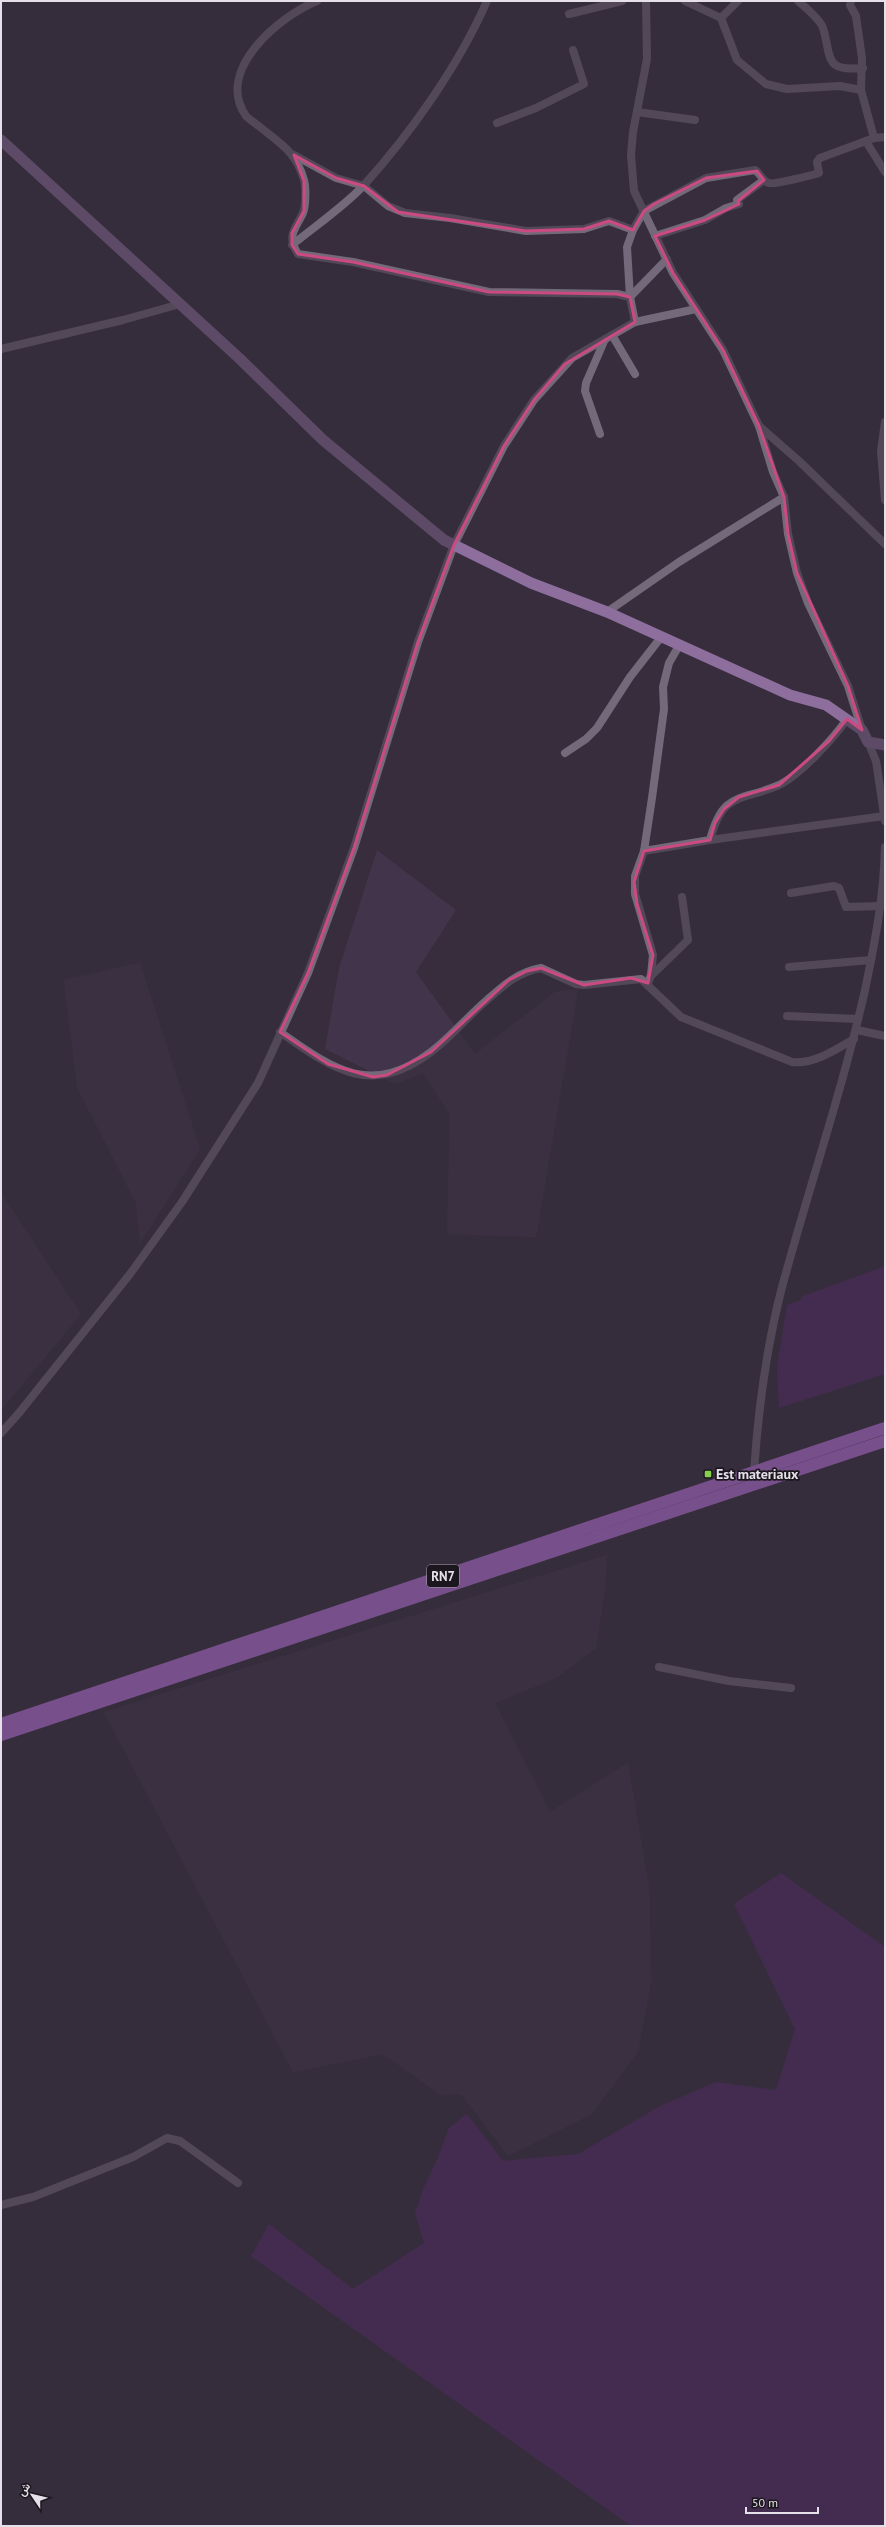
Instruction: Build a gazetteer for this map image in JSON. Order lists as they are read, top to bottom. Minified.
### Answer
{"streets":{"highway":["RN7"]},"places":{"transit":["Est materiaux"]},"scale_bar":"50 m","north":"top left"}
